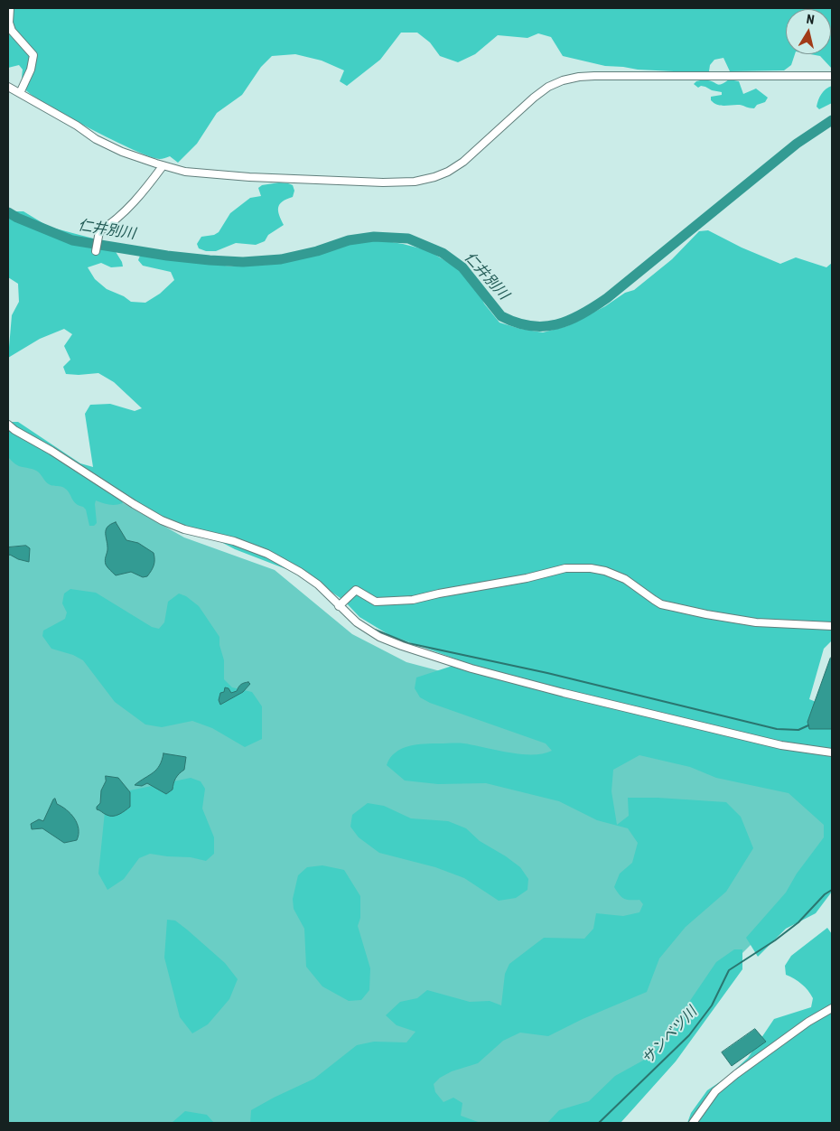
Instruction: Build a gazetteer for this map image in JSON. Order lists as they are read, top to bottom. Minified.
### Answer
{"water":["仁井別川","サンベツ川"],"north":"top"}
